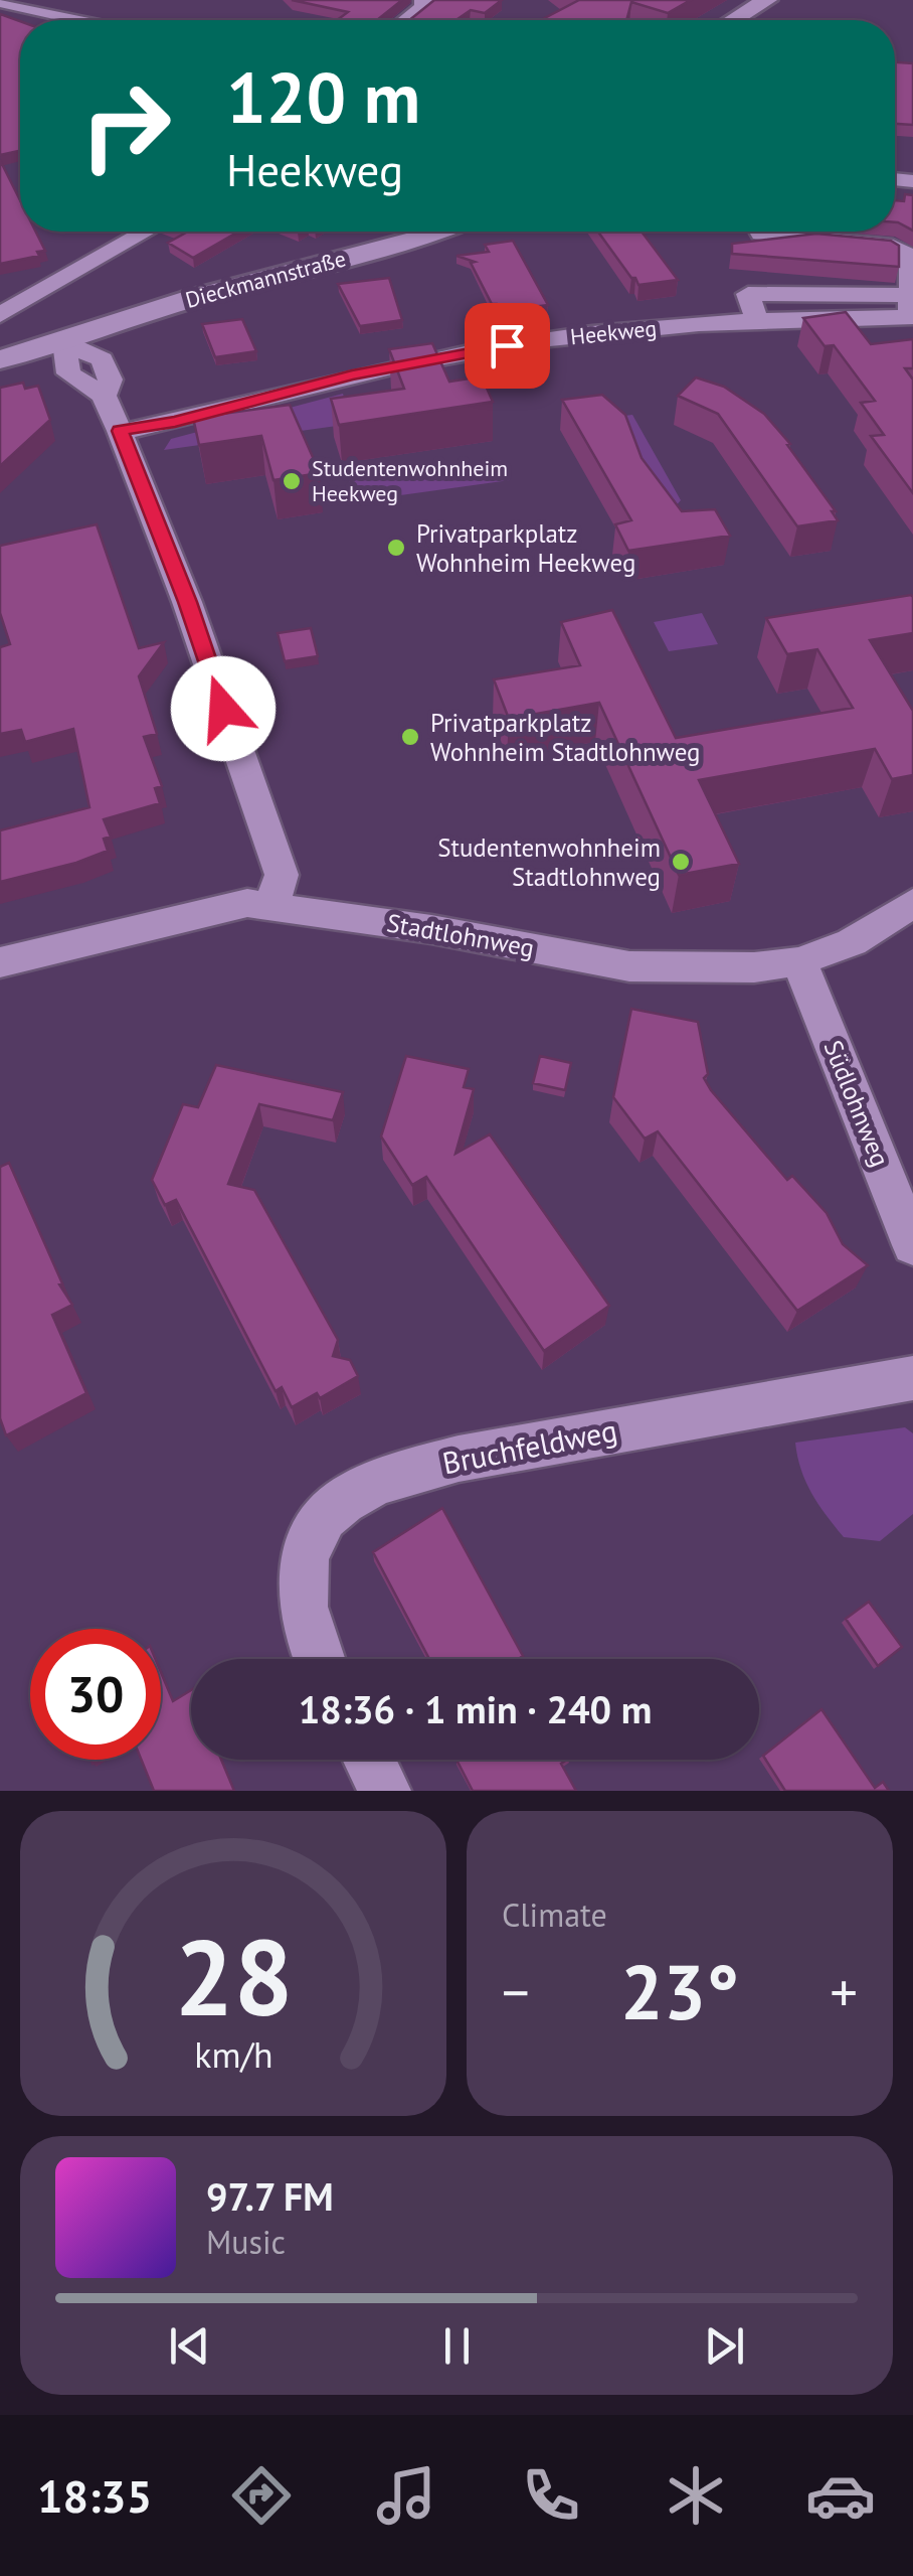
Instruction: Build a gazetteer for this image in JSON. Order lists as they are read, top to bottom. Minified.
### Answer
{"streets":{"street":["Dieckmannstraße","Heekweg","Stadtlohnweg","Südlohnweg","Bruchfeldweg"]},"crossings":[["Stadtlohnweg","Südlohnweg"]],"places":["Studentenwohnheim Heekweg","Privatparkplatz Wohnheim Heekweg","Privatparkplatz Wohnheim Stadtlohnweg","Studentenwohnheim Stadtlohnweg"],"page":{"turn":["120 m","Heekweg"],"limit":"30","trip":"18:36 · 1 min · 240 m","tile":"Climate","heat":["−","23°","+"],"song":["97.7 FM","Music"],"tabs":"18:35","gauge":["28","km/h"]}}
